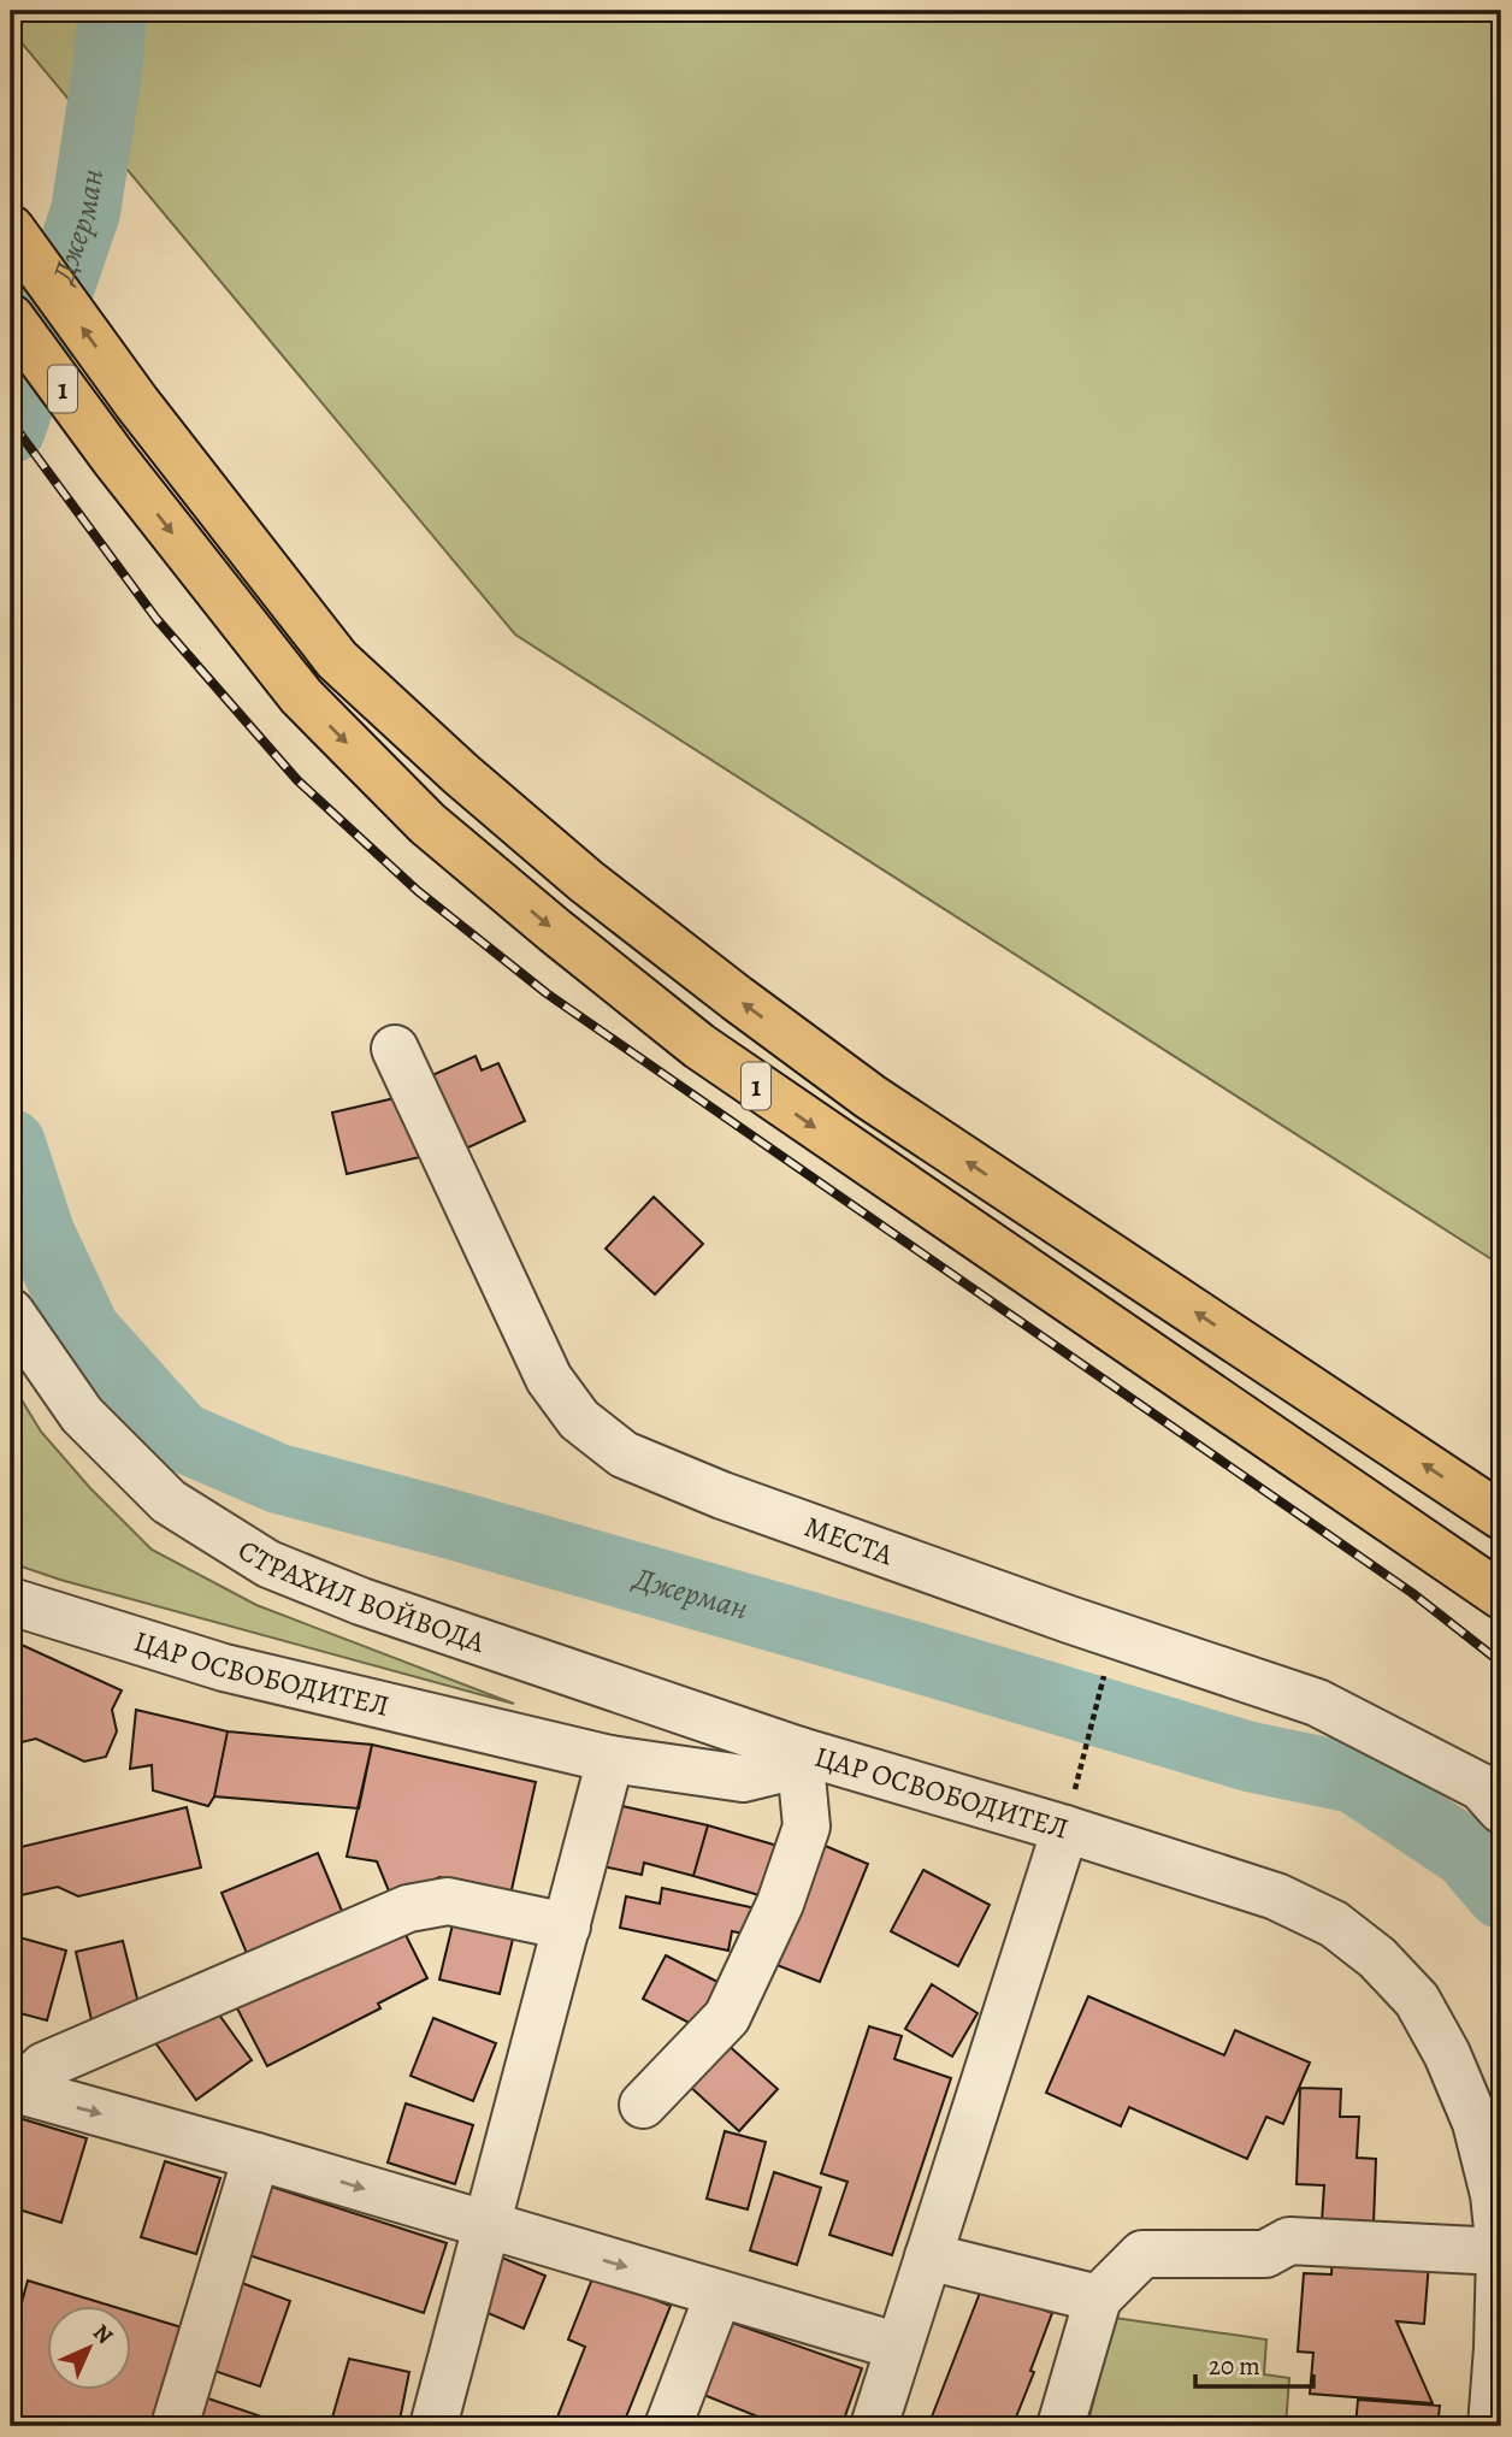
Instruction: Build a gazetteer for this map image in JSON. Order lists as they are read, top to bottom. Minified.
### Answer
{"streets":{"main road":["1"],"street":["МЕСТА","СТРАХИЛ ВОЙВОДА","ЦАР ОСВОБОДИТЕЛ"]},"crossings":[["СТРАХИЛ ВОЙВОДА","ЦАР ОСВОБОДИТЕЛ"]],"water":["Джерман"],"scale_bar":"20 m","north":"top right"}
